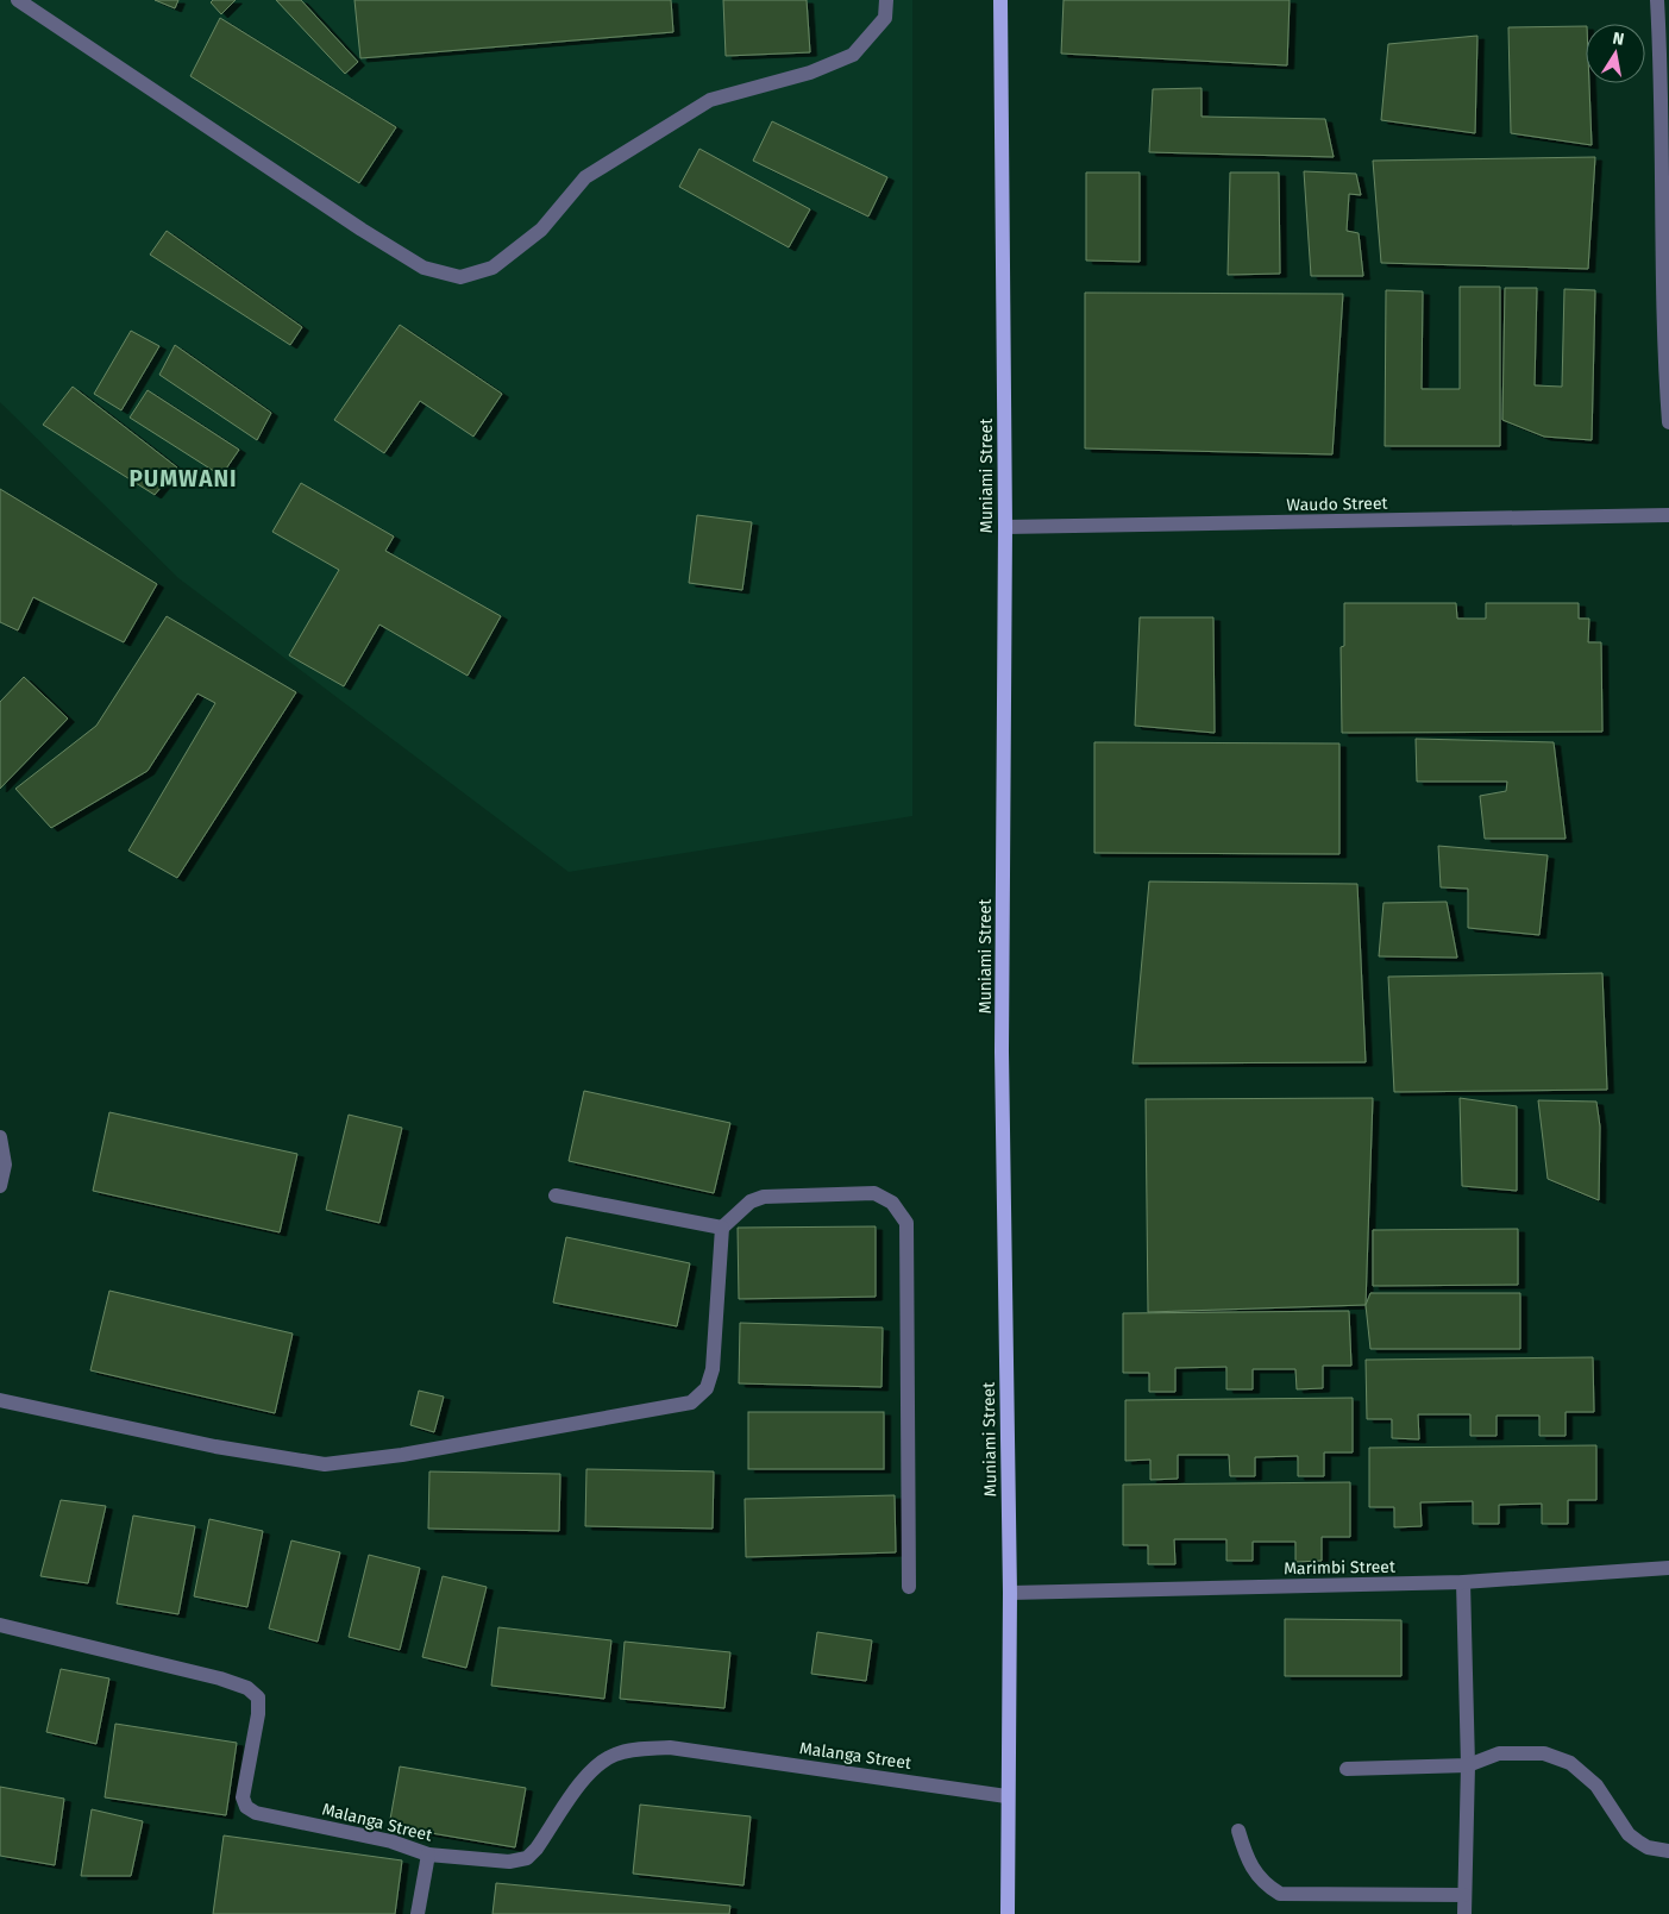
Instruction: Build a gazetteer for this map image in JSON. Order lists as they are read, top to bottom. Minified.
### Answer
{"streets":{"main road":["Muniami Street"],"street":["Waudo Street","Marimbi Street","Malanga Street"]},"crossings":[["Muniami Street","Waudo Street"],["Muniami Street","Marimbi Street"],["Muniami Street","Malanga Street"]],"districts":["PUMWANI"],"north":"top"}
